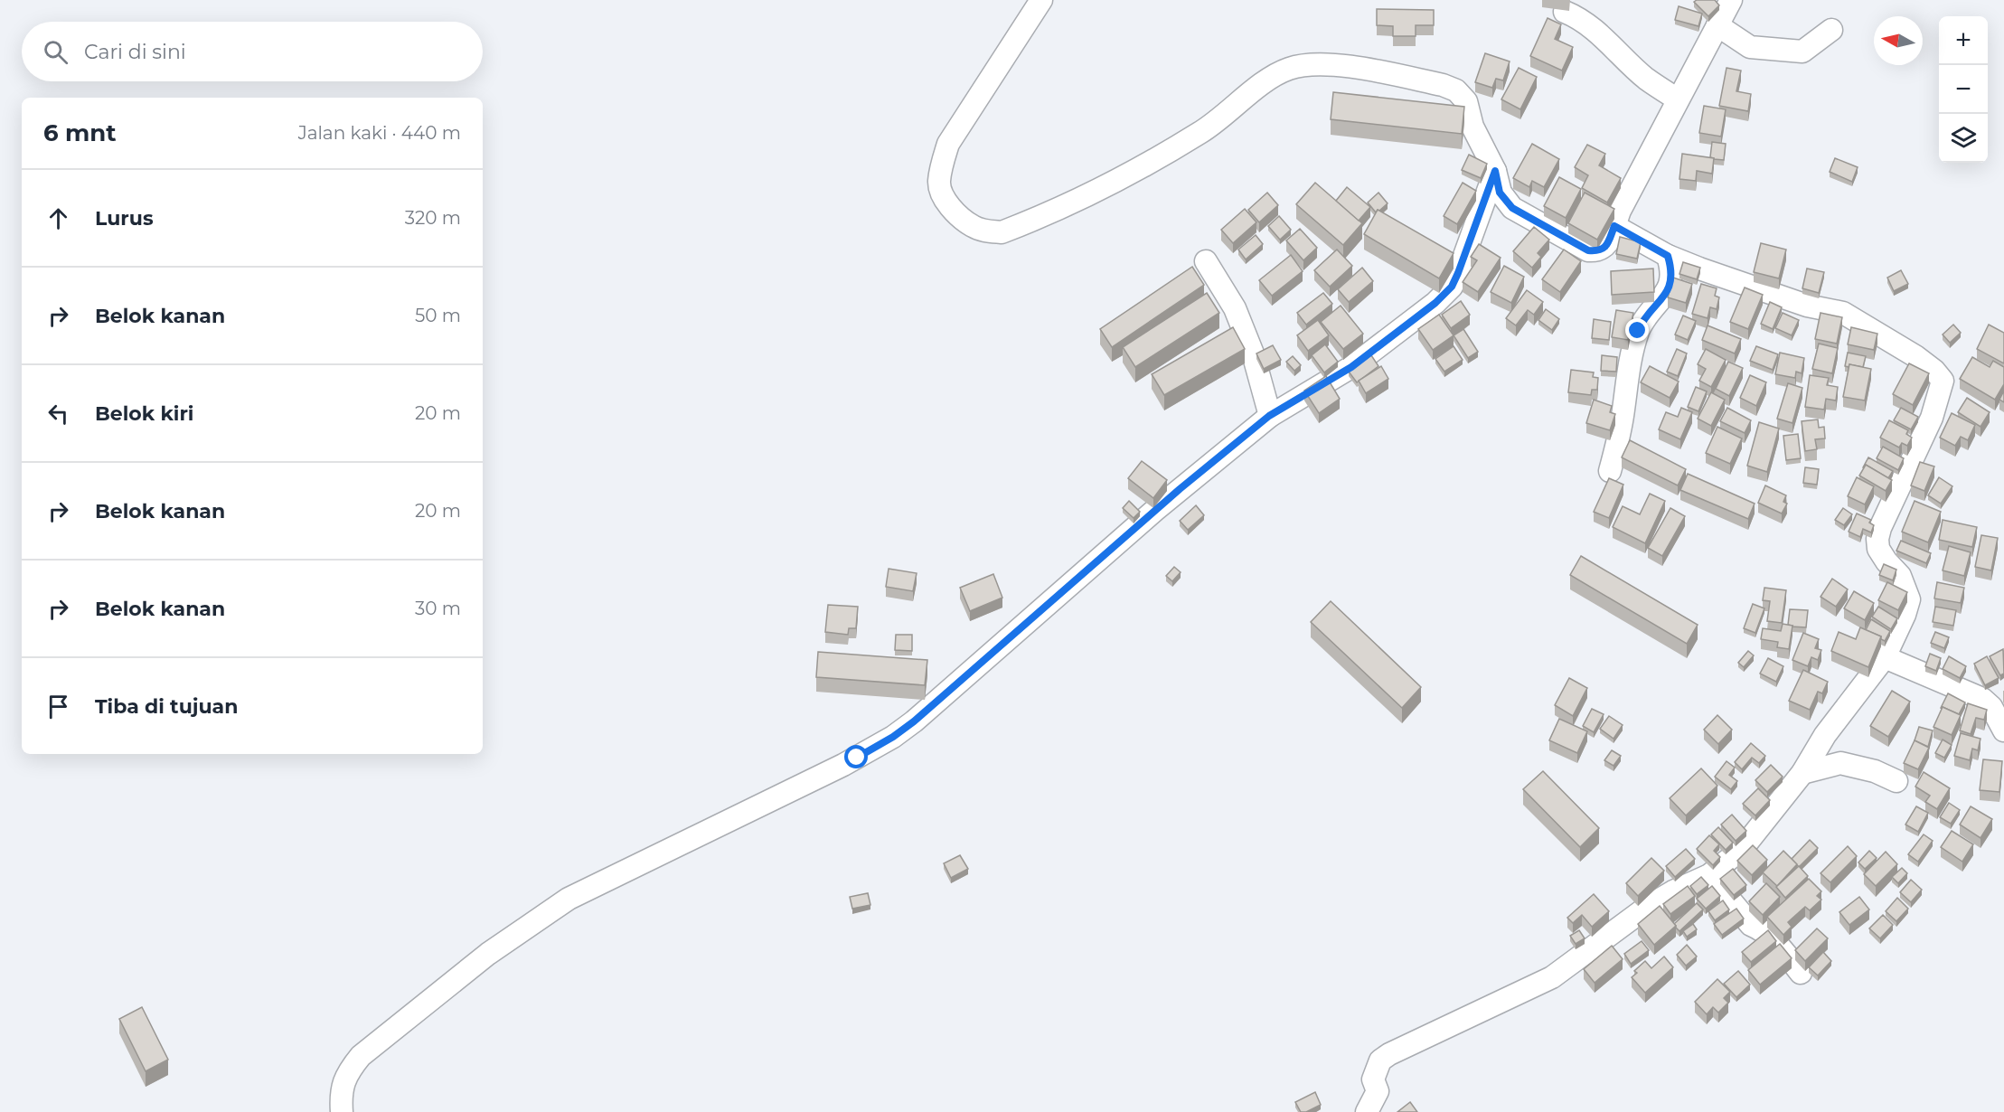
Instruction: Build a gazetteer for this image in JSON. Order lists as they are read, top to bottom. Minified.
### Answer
{"north":"left","page":{"map_buttons":["+","−"],"search":"Cari di sini","heading":["6 mnt","Jalan kaki · 440 m"],"list":[["Lurus","320 m"],["Belok kanan","50 m"],["Belok kiri","20 m"],["Belok kanan","20 m"],["Belok kanan","30 m"],"Tiba di tujuan"]}}
